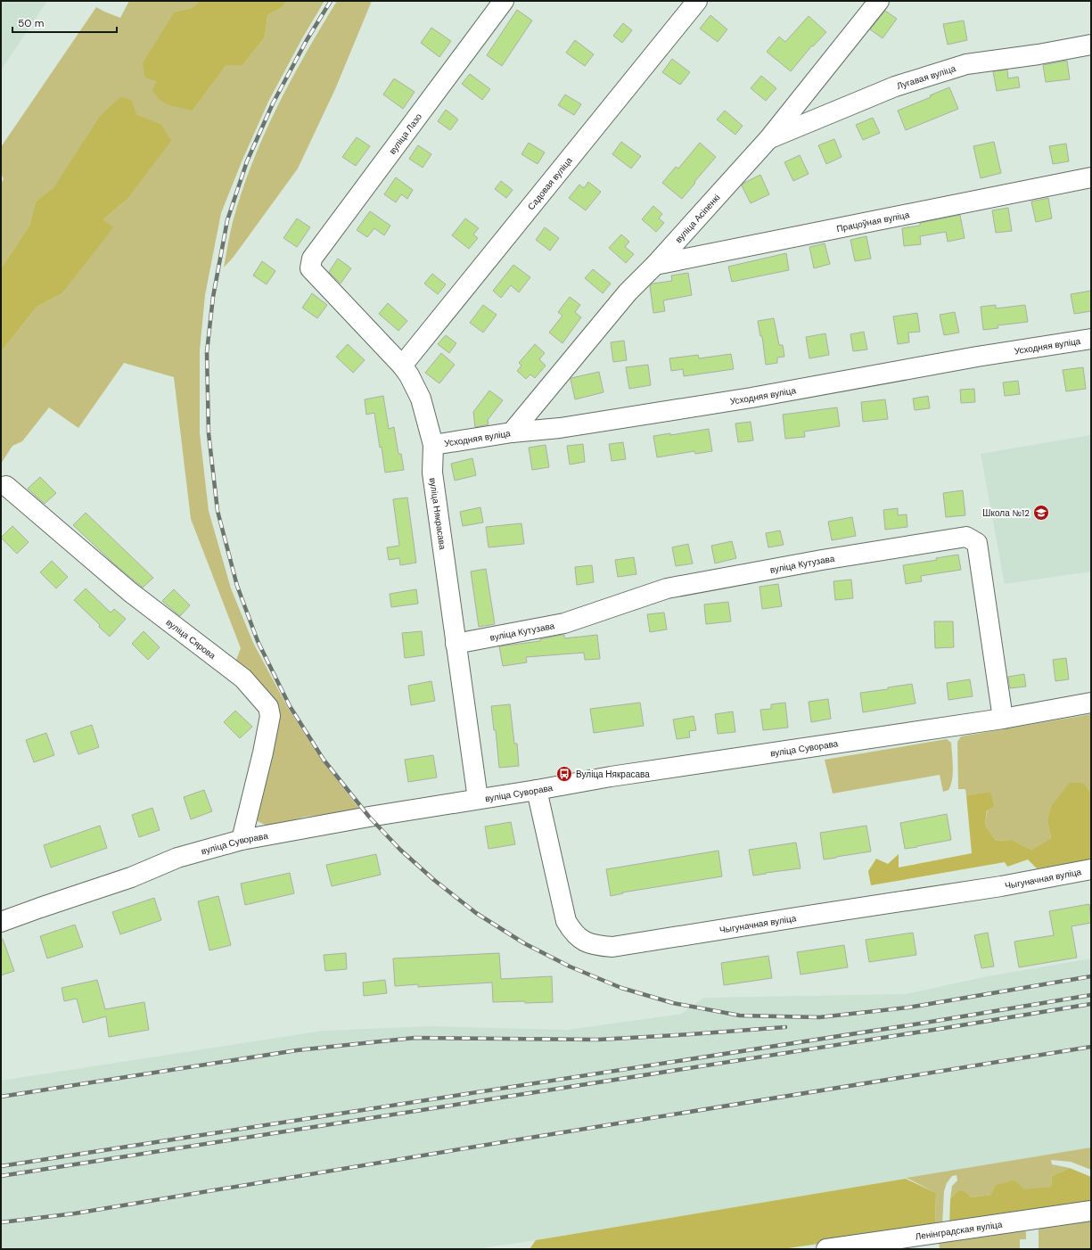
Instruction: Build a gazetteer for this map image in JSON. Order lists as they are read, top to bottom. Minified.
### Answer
{"streets":{"street":["Лугавая вуліца","вуліца Лазо","Садовая вуліца","вуліца Асіпенкі","Працоўная вуліца","Усходняя вуліца","вуліца Някрасава","вуліца Кутузава","вуліца Сярова","вуліца Суворава","Чыгуначная вуліца","Ленінградская вуліца"]},"crossings":[["Лугавая вуліца","вуліца Асіпенкі"],["вуліца Лазо","вуліца Някрасава"],["Садовая вуліца","вуліца Някрасава"],["вуліца Асіпенкі","Працоўная вуліца"],["вуліца Асіпенкі","Усходняя вуліца"],["Усходняя вуліца","вуліца Някрасава"],["вуліца Някрасава","вуліца Кутузава"],["вуліца Някрасава","вуліца Суворава"],["вуліца Кутузава","вуліца Суворава"],["вуліца Сярова","вуліца Суворава"],["вуліца Суворава","Чыгуначная вуліца"]],"places":{"school or university":["Школа №12"],"bus stop":["Вуліца Някрасава"]},"scale_bar":"50 m"}
